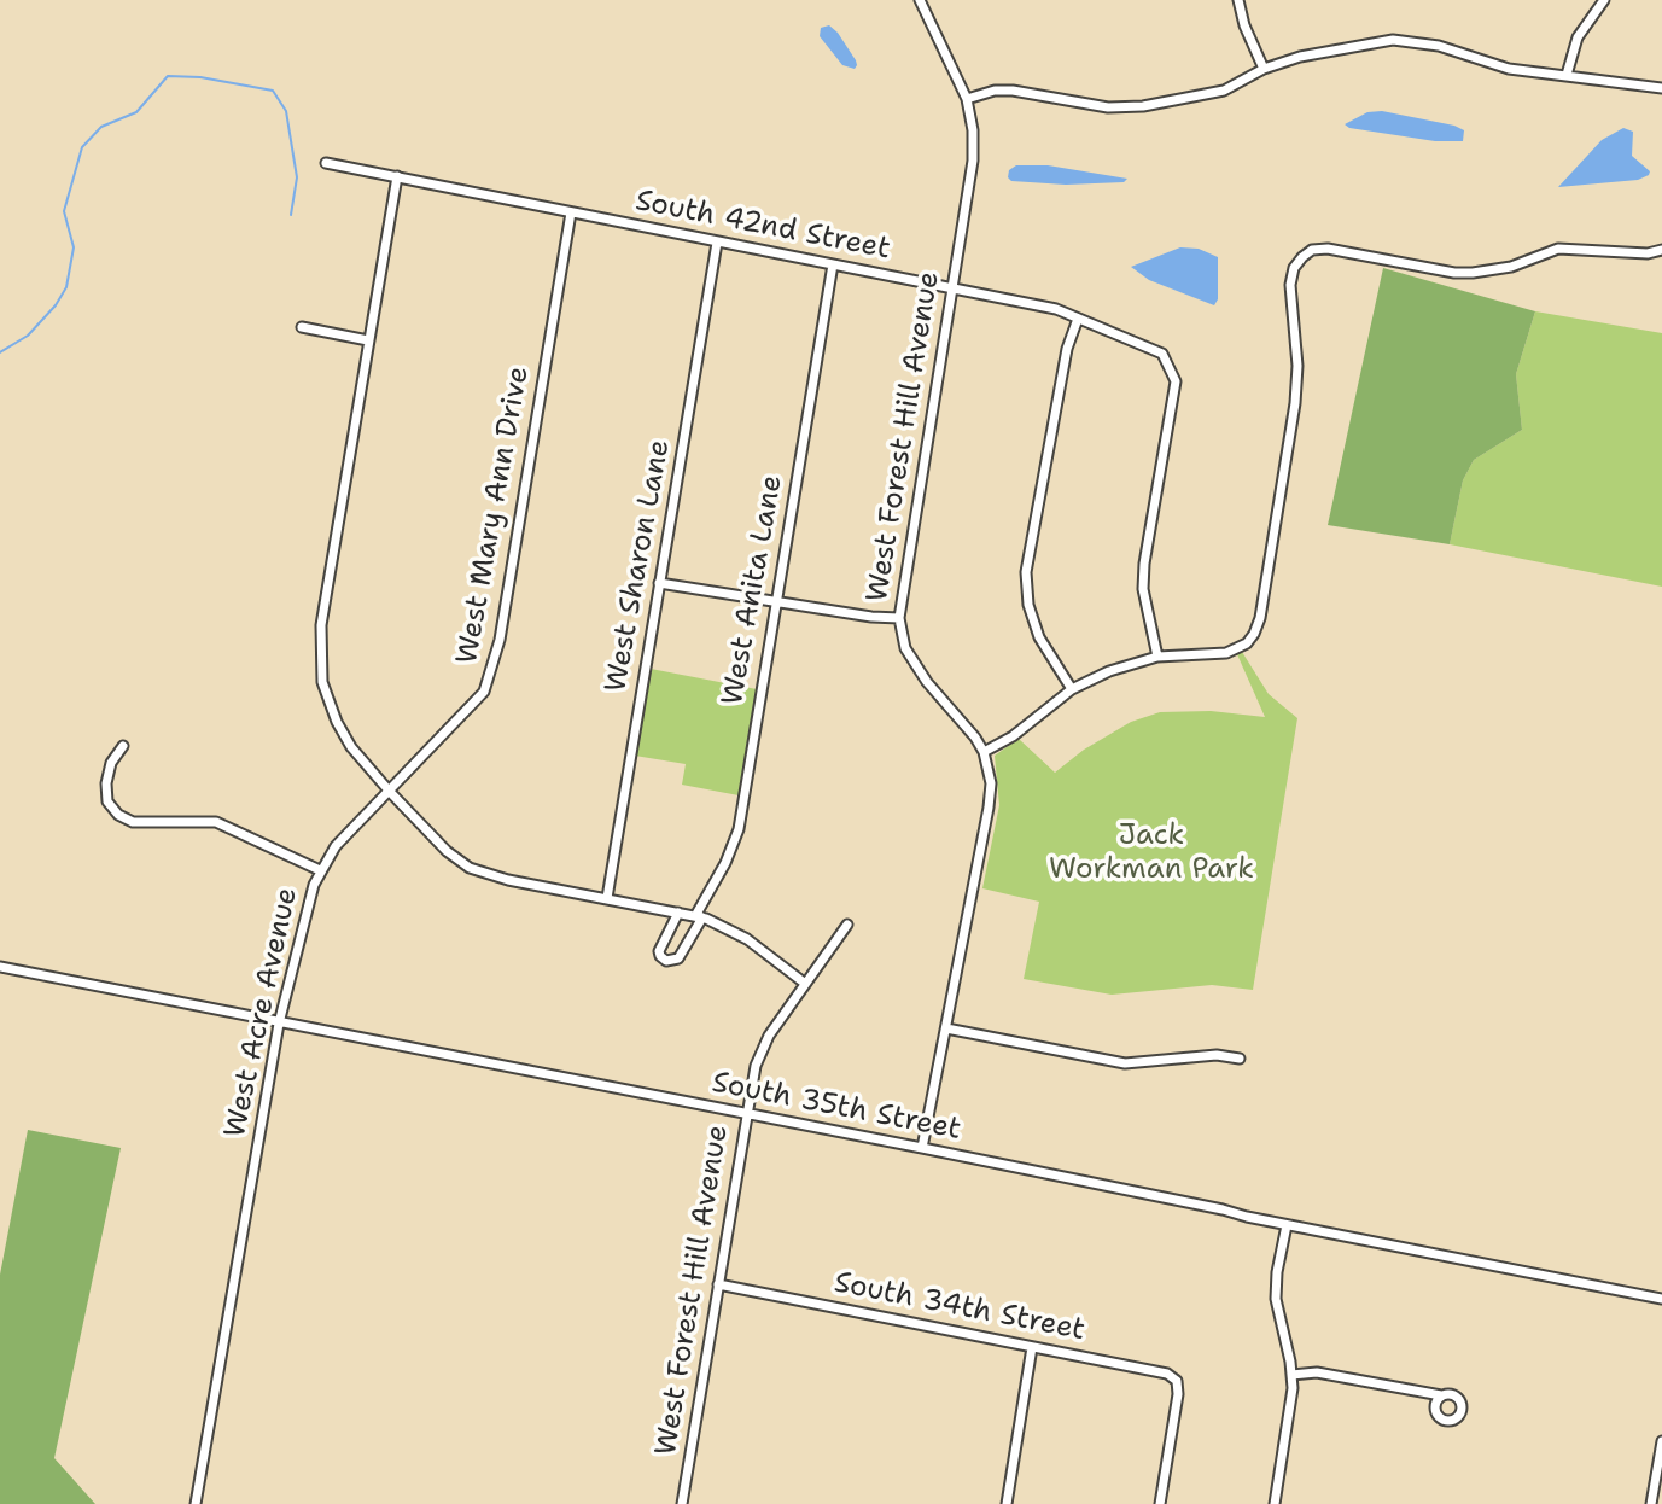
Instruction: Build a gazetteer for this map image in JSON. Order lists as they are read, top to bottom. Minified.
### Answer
{"streets":{"street":["South 42nd Street","West Forest Hill Avenue","West Mary Ann Drive","West Sharon Lane","West Anita Lane","West Acre Avenue","South 35th Street","South 34th Street"]},"crossings":[["South 42nd Street","West Forest Hill Avenue"],["South 42nd Street","West Mary Ann Drive"],["South 42nd Street","West Sharon Lane"],["South 42nd Street","West Anita Lane"],["West Forest Hill Avenue","South 35th Street"],["West Forest Hill Avenue","South 34th Street"],["West Mary Ann Drive","West Acre Avenue"],["West Acre Avenue","South 35th Street"]],"parks":["Jack Workman Park"]}
